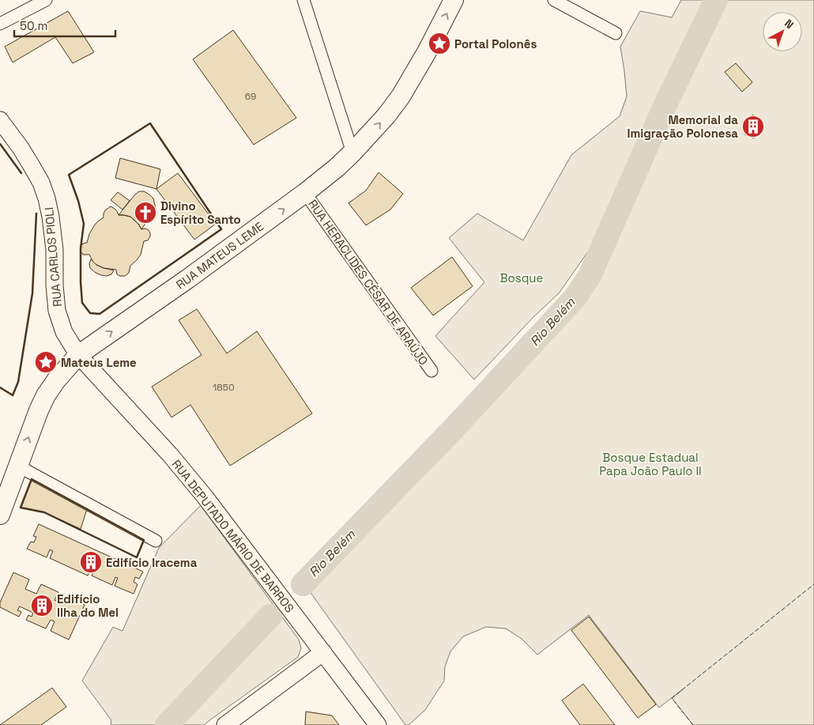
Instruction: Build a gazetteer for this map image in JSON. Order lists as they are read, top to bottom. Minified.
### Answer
{"streets":{"main road":["RUA MATEUS LEME","RUA CARLOS PIOLI","RUA DEPUTADO MÁRIO DE BARROS"],"street":["RUA HERACLIDES CÉSAR DE ARAÚJO"]},"crossings":[["RUA MATEUS LEME","RUA CARLOS PIOLI"],["RUA MATEUS LEME","RUA HERACLIDES CÉSAR DE ARAÚJO"],["RUA MATEUS LEME","RUA DEPUTADO MÁRIO DE BARROS"],["RUA CARLOS PIOLI","RUA DEPUTADO MÁRIO DE BARROS"]],"one_way":["RUA MATEUS LEME"],"water":["Rio Belém"],"parks":["Bosque","Bosque Estadual Papa João Paulo II"],"places":{"place":["Portal Polonês","Mateus Leme"],"building":["Memorial da Imigração Polonesa","Edifício Iracema","Edifício Ilha do Mel"],"church":["Divino Espírito Santo"]},"house_numbers":["69","1850"],"scale_bar":"50 m","north":"top right"}
